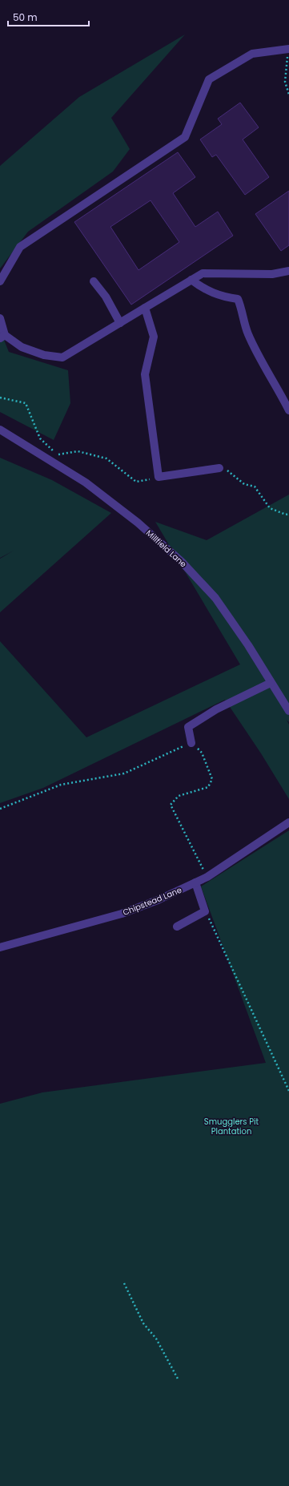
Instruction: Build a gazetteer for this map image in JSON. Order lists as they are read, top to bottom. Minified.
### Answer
{"streets":{"street":["Millfield Lane","Chipstead Lane"]},"parks":["Smugglers Pit Plantation"],"scale_bar":"50 m"}
